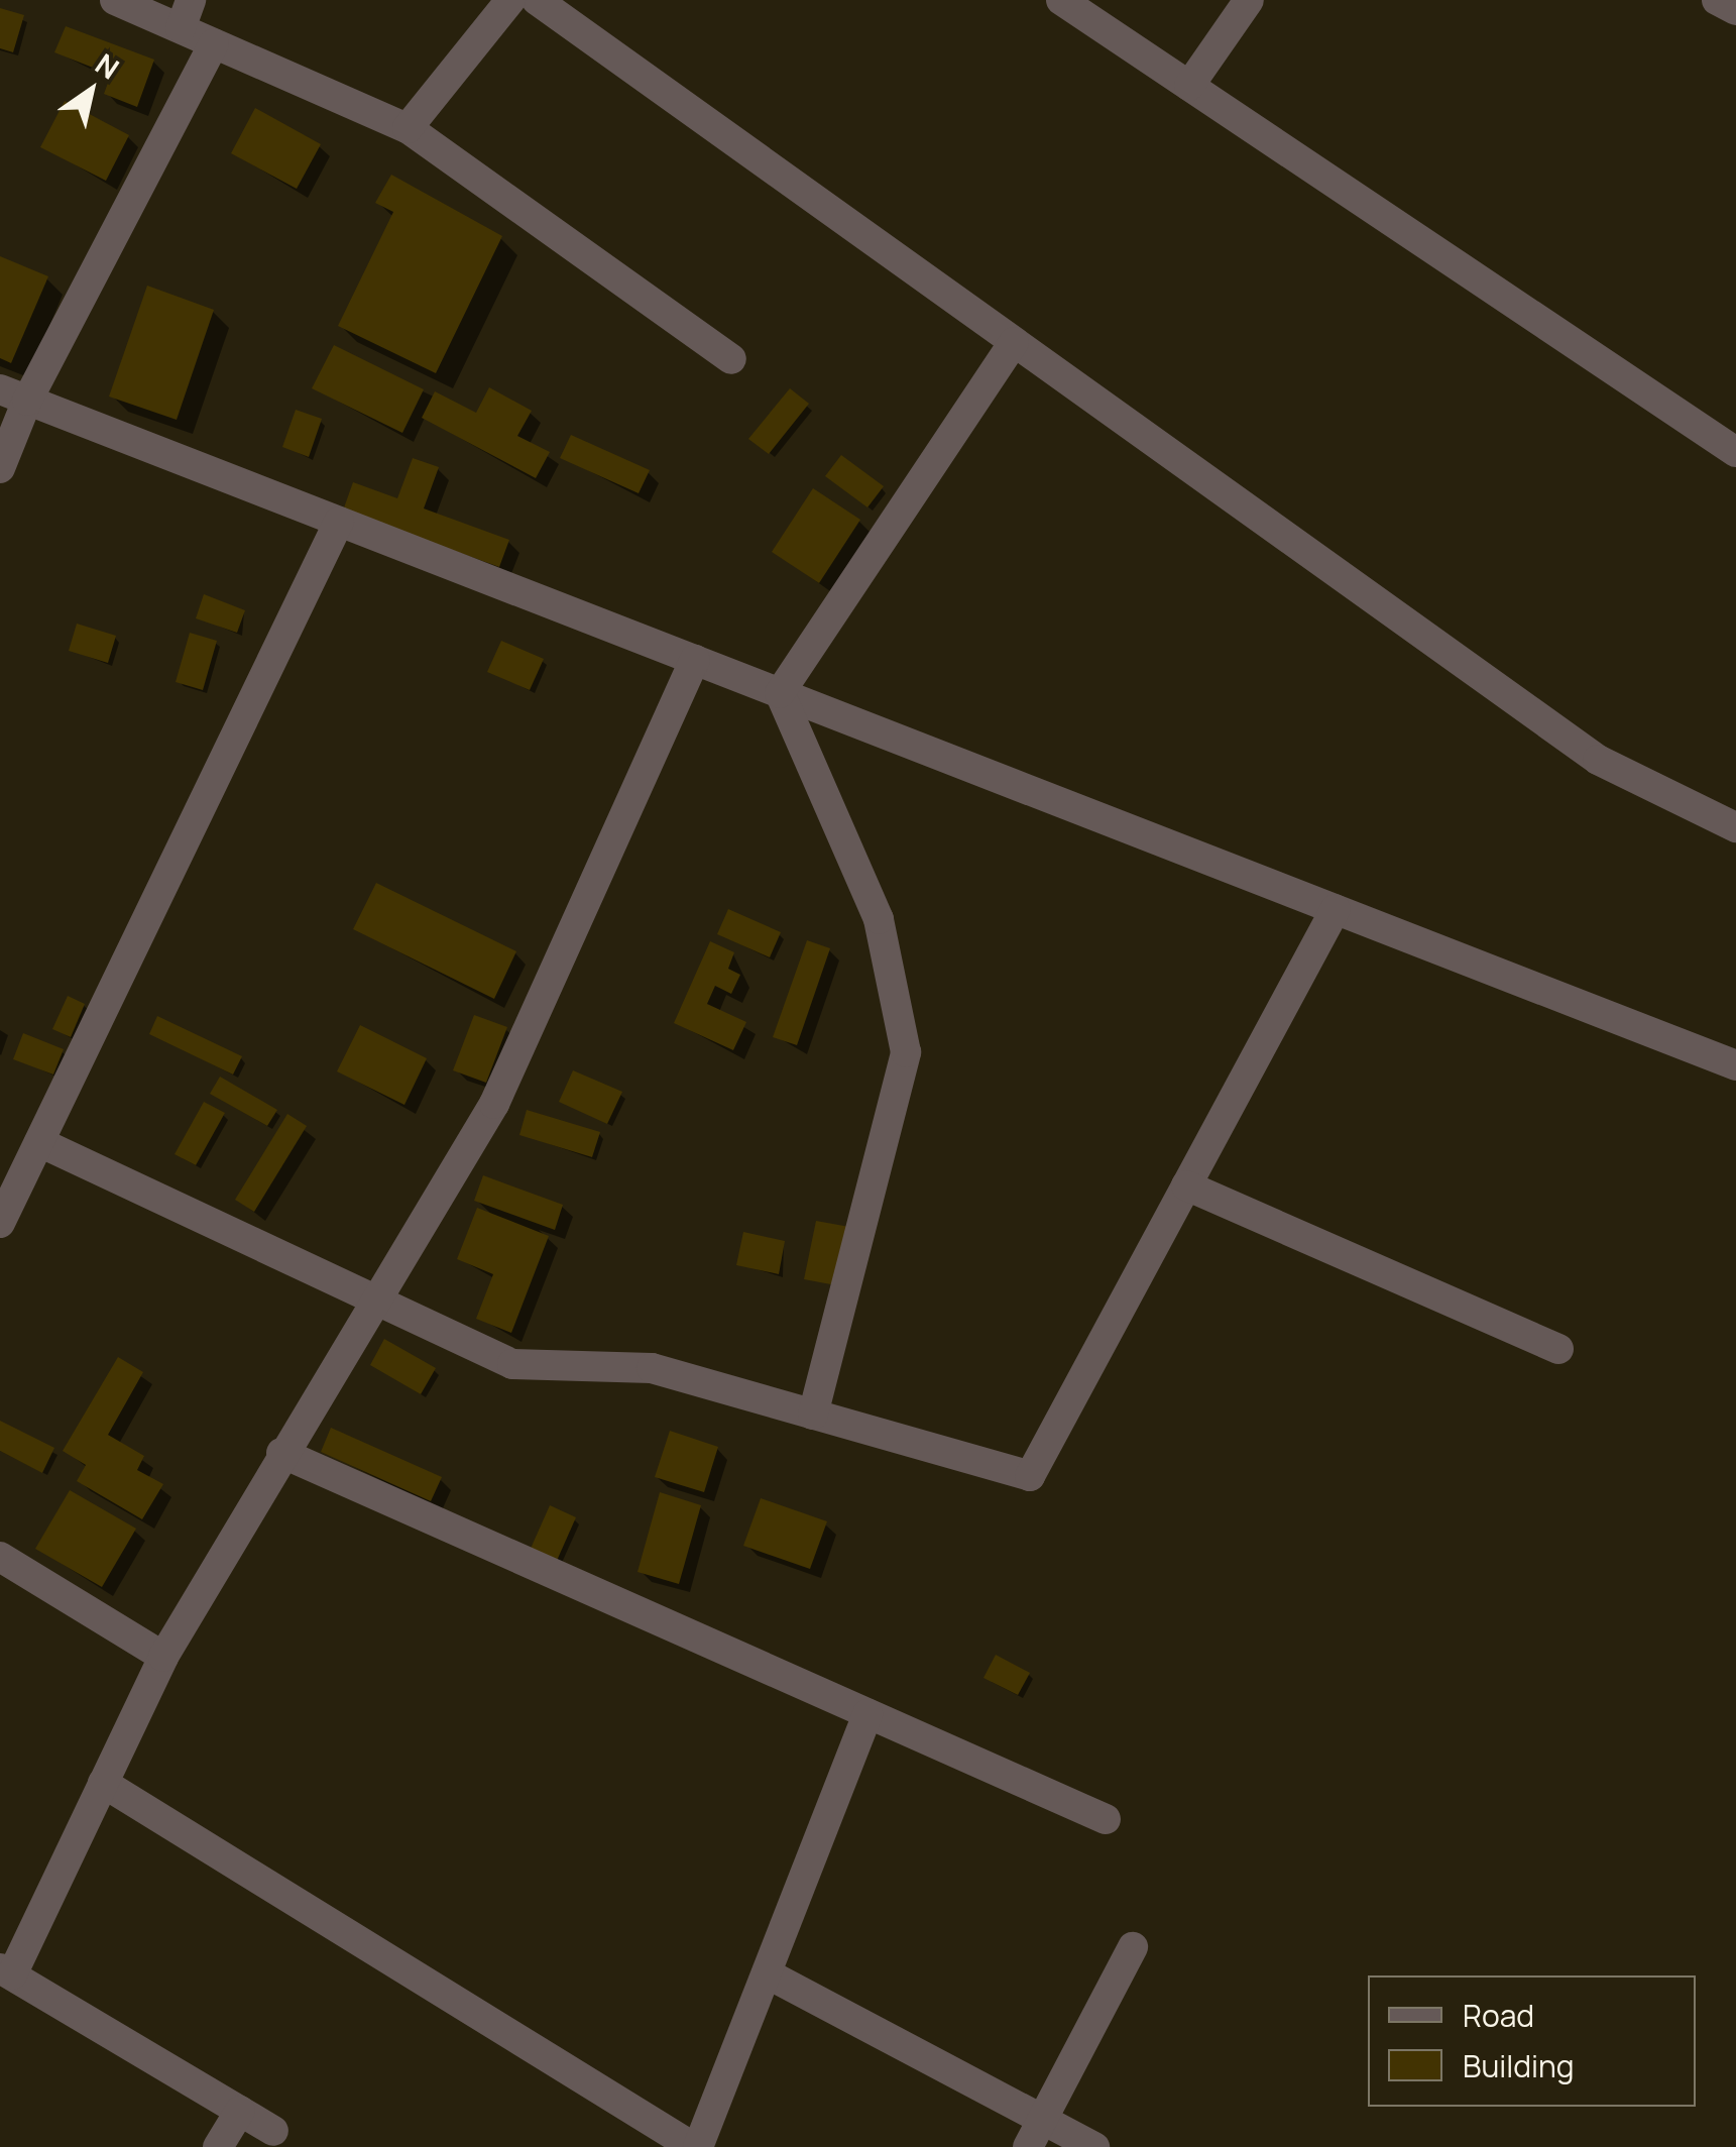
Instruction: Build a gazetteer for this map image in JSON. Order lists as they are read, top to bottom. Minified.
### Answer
{"legend":["Road","Building"],"north":"top right"}
